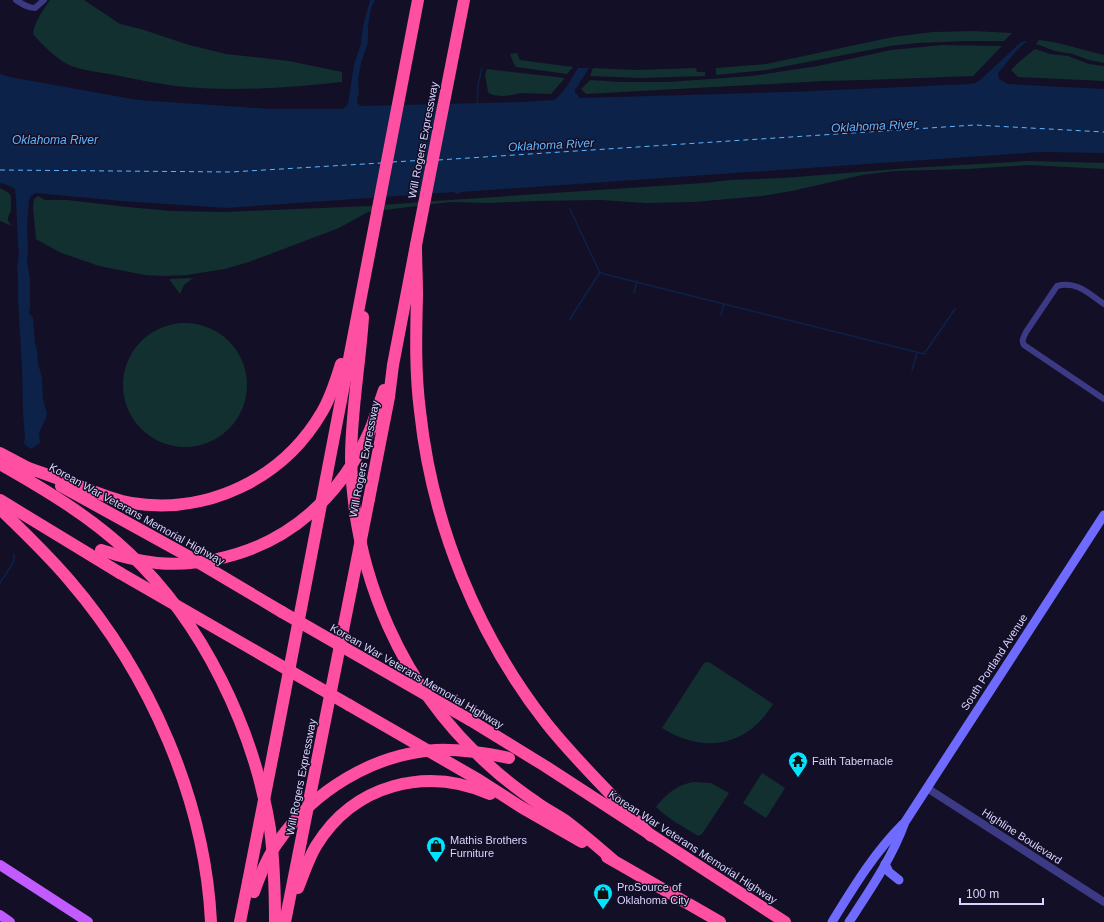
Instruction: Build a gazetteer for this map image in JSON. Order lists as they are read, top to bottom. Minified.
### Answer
{"streets":{"highway":["Will Rogers Expressway","Korean War Veterans Memorial Highway"],"main road":["South Portland Avenue"],"street":["Highline Boulevard"]},"crossings":[["South Portland Avenue","Highline Boulevard"]],"water":["Oklahoma River"],"places":{"temple":["Faith Tabernacle"],"shop":["Mathis Brothers Furniture","ProSource of Oklahoma City"]},"scale_bar":"100 m"}
